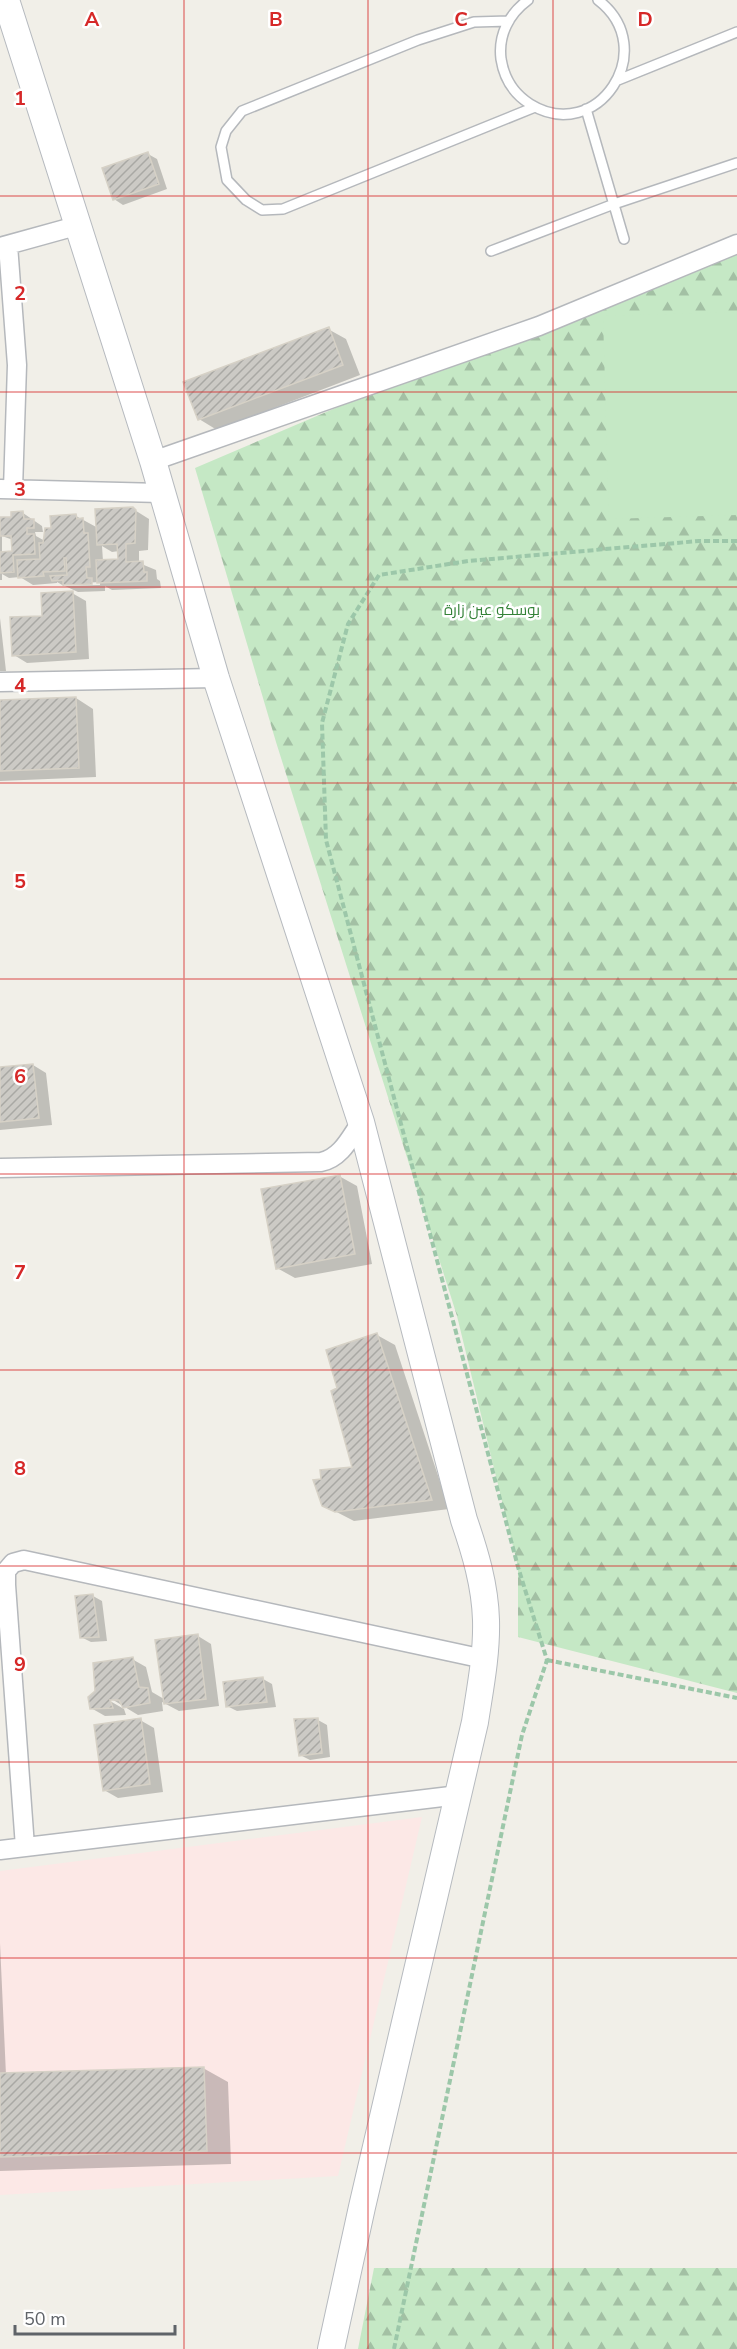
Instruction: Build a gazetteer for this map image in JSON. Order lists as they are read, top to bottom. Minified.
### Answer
{"parks":["بوسكو عين زارة"],"scale_bar":"50 m","grid":{"columns":["A","B","C","D"],"rows":["1","2","3","4","5","6","7","8","9"]}}
